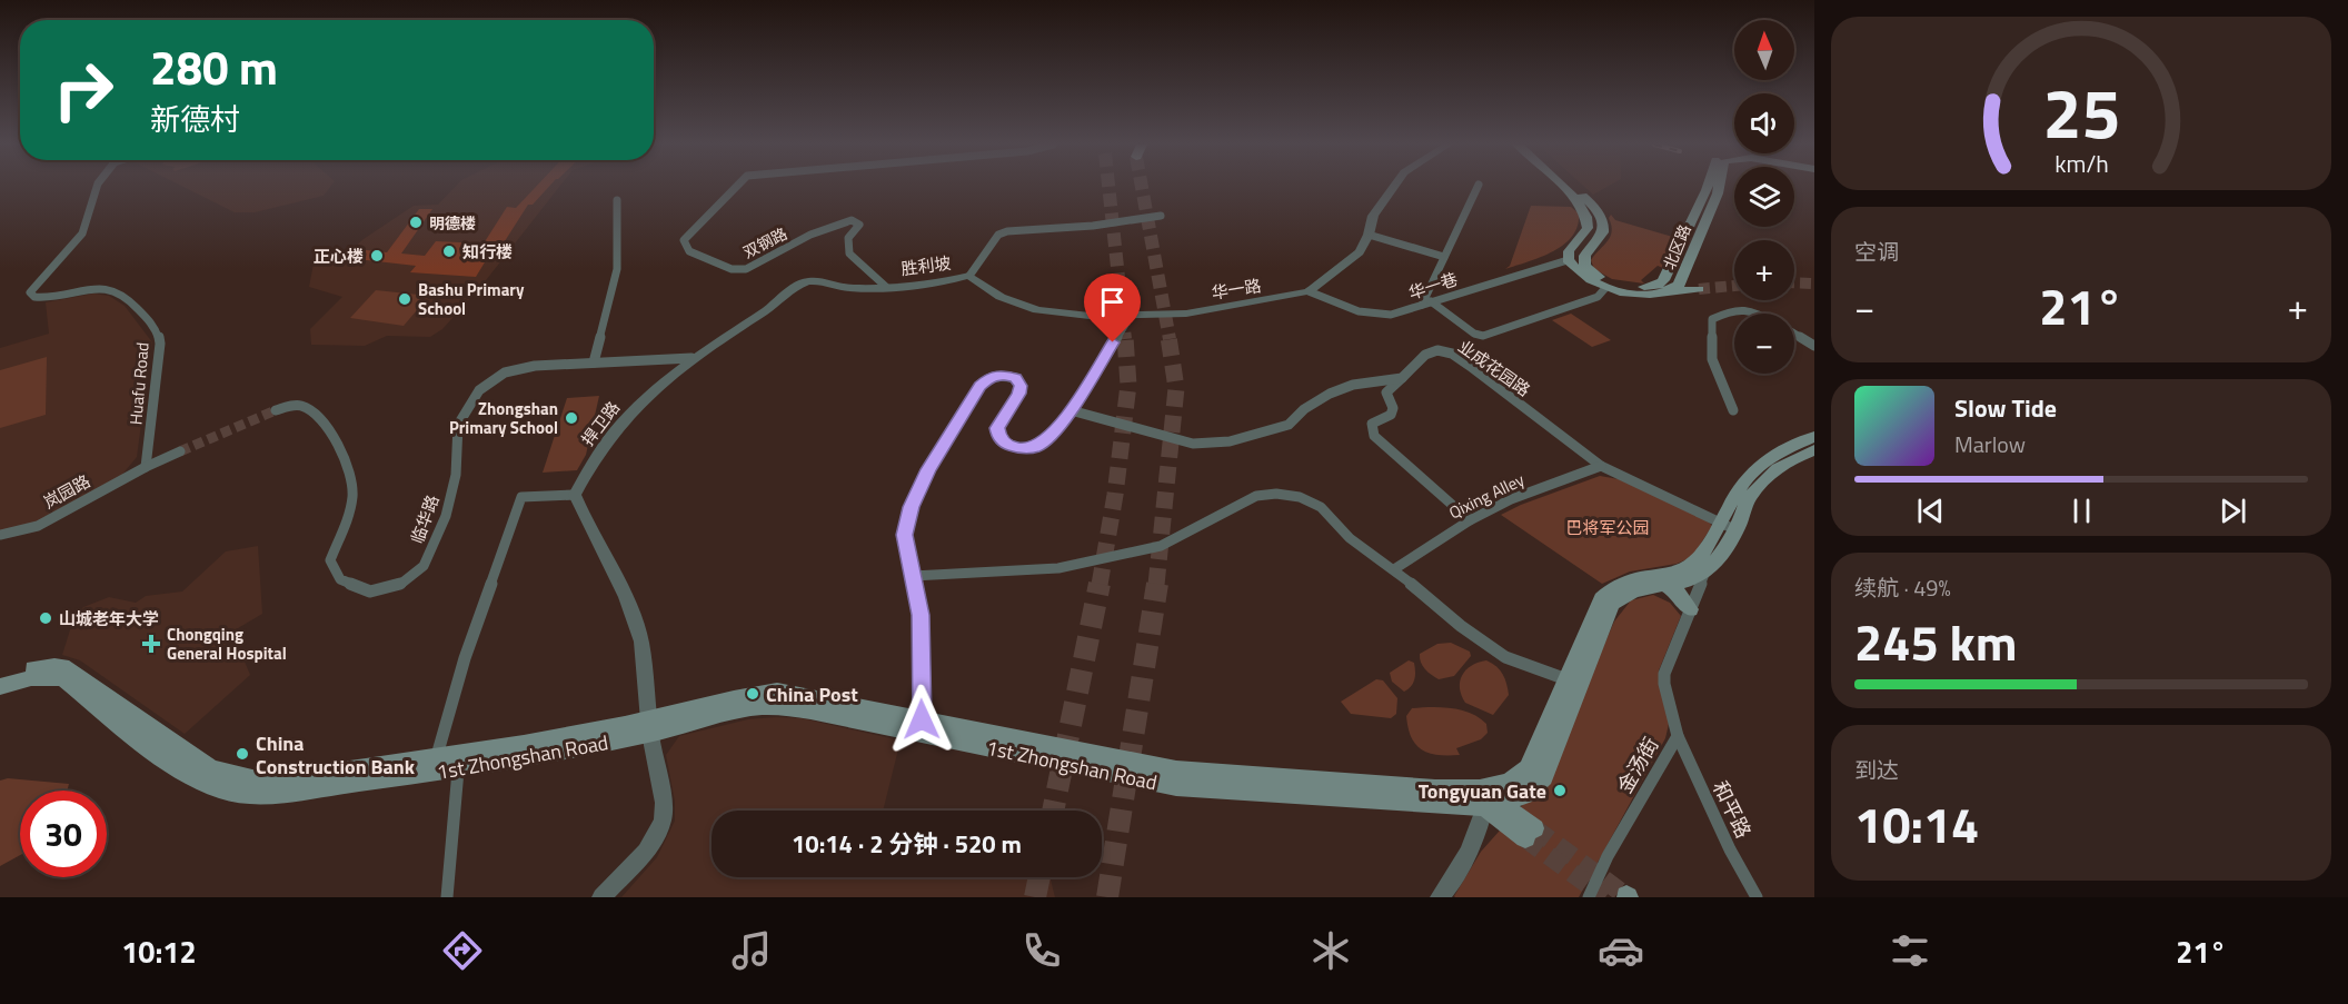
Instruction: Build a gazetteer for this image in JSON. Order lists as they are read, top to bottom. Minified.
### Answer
{"streets":{"main road":["北区路","1st Zhongshan Road"],"street":["双钢路","胜利坡","华一巷","华一路","业成花园路","Huafu Road","捍卫路","岚园路","Qixing Alley","临华路","金汤街","和平路"]},"crossings":[["双钢路","胜利坡"],["双钢路","捍卫路"],["北区路","华一巷"],["胜利坡","华一路"],["胜利坡","捍卫路"],["华一巷","华一路"],["业成花园路","Qixing Alley"],["Huafu Road","岚园路"],["捍卫路","临华路"],["1st Zhongshan Road","金汤街"],["金汤街","和平路"]],"parks":["巴将军公园"],"places":{"other":["明德楼","知行楼","正心楼","Bashu Primary School","Zhongshan Primary School","山城老年大学","China Post","China Construction Bank","Tongyuan Gate"],"health":["Chongqing General Hospital"]},"north":"top","page":{"map_buttons":["+","−"],"turn":["280 m","新德村"],"tile":["空调",["续航 · 49%","245 km"],["到达","10:14"]],"heat":["−","21°","+"],"song":["Slow Tide","Marlow"],"limit":"30","trip":"10:14 · 2 分钟 · 520 m","tabs":["10:12","21°"],"gauge":["25","km/h"]}}
